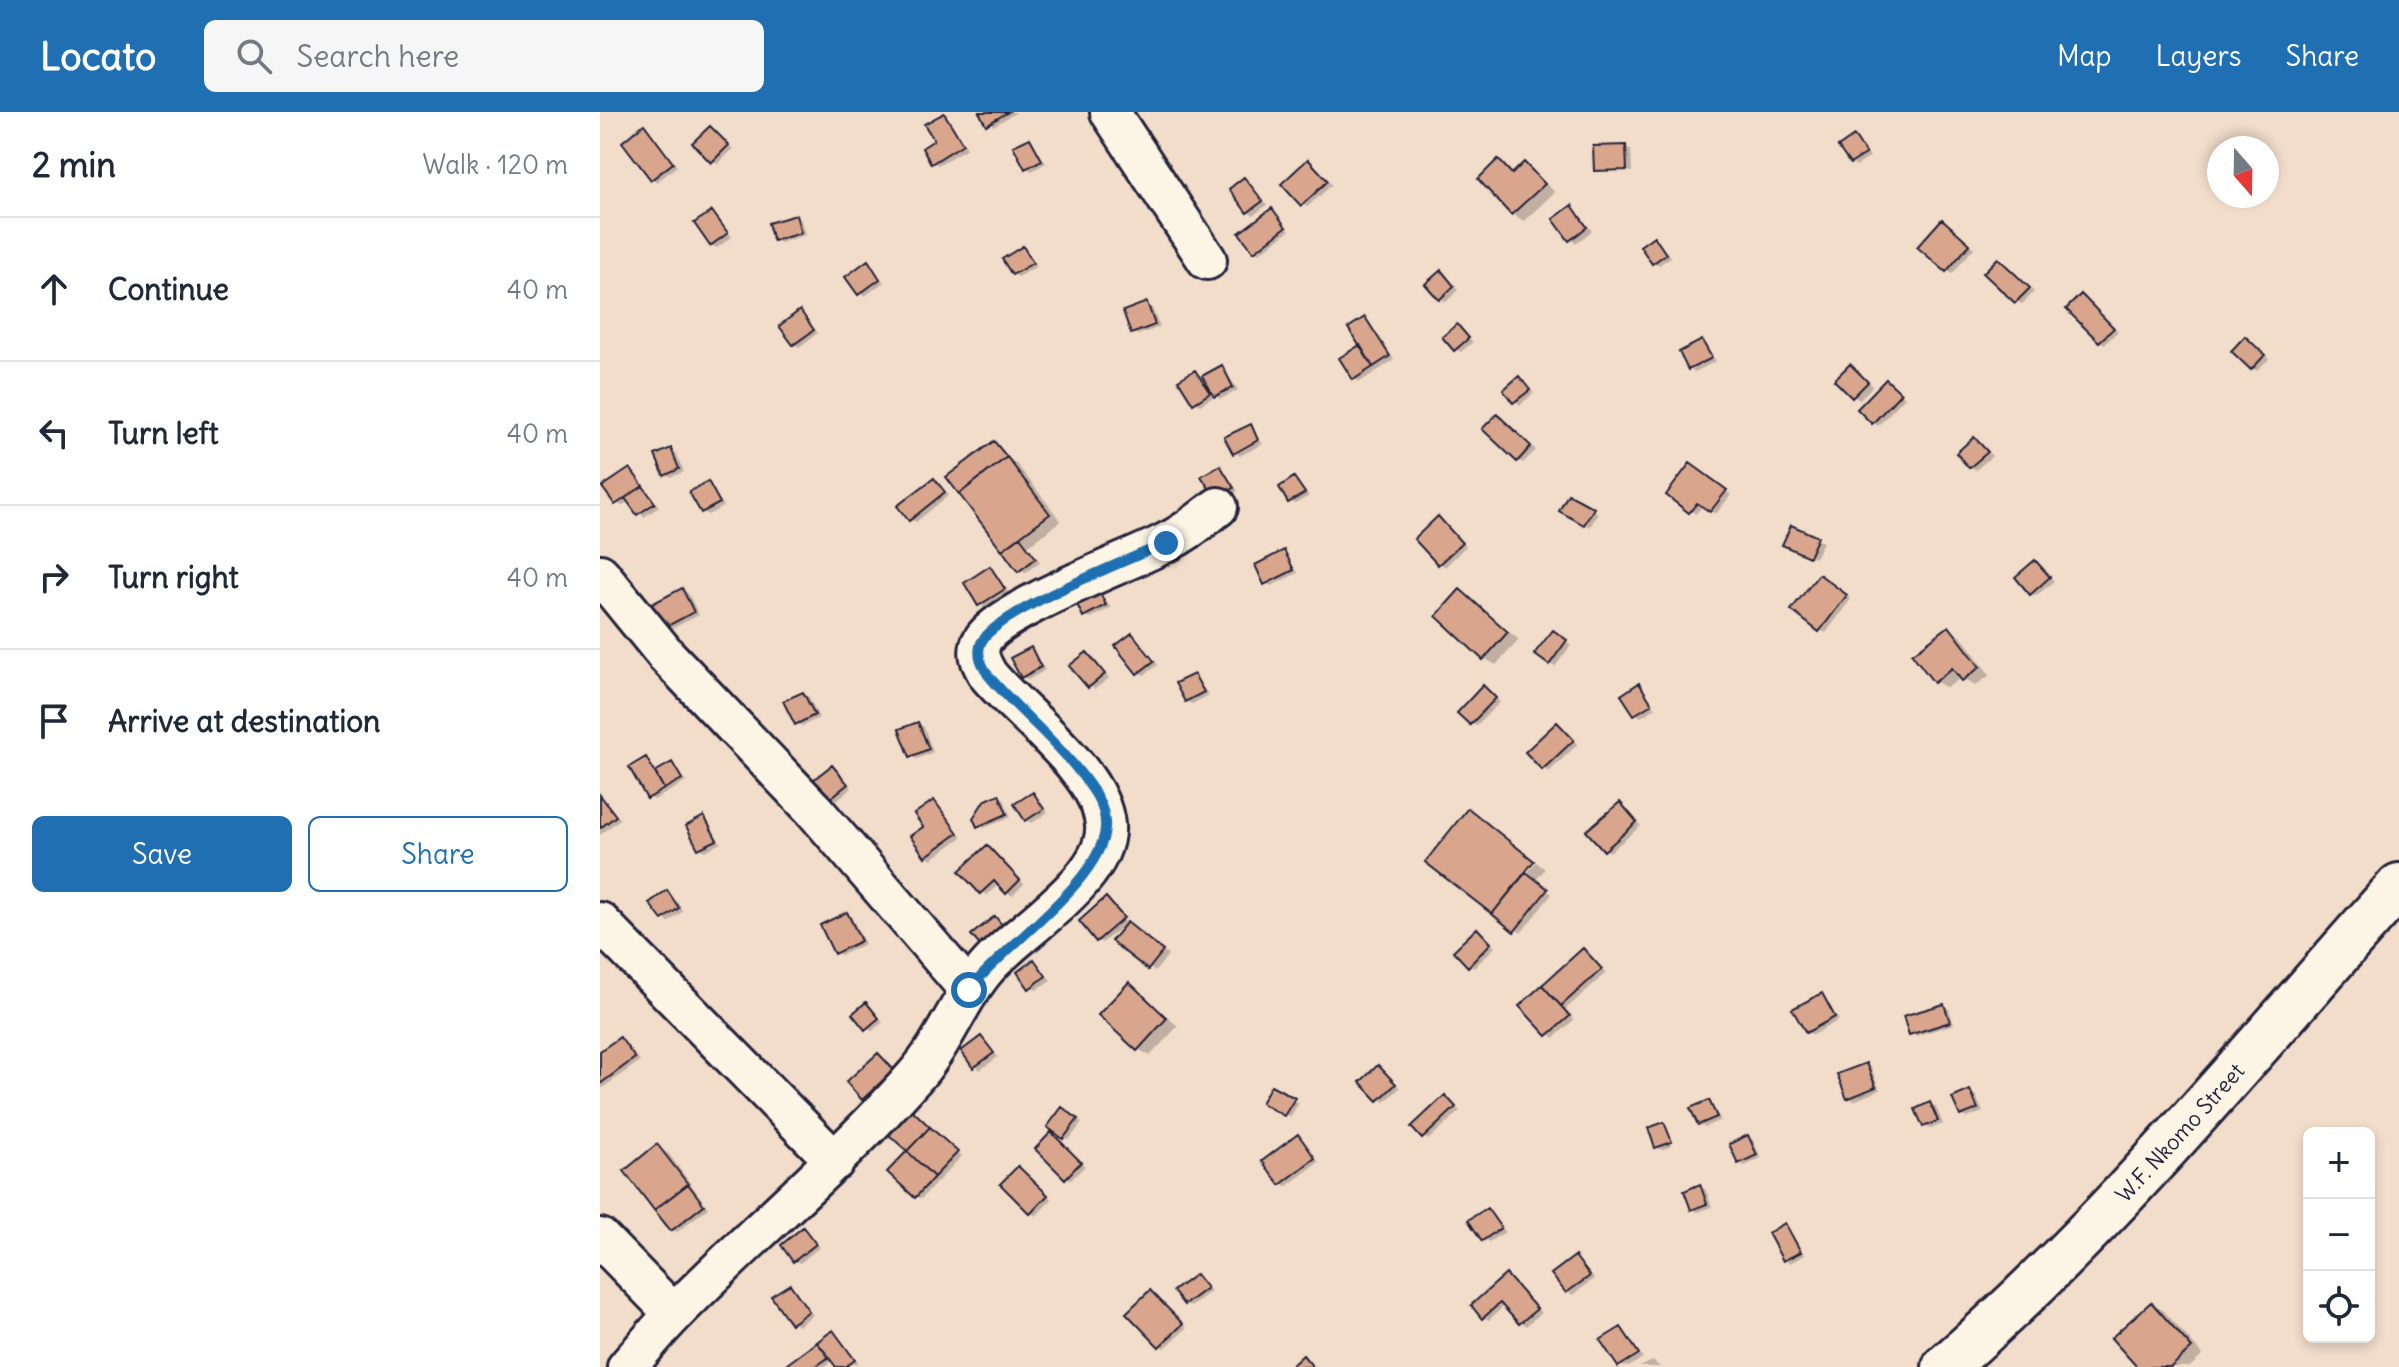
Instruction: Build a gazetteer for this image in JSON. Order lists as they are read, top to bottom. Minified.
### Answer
{"streets":{"main road":["W.F. Nkomo Street"]},"north":"bottom","page":{"header":"Locato","search":"Search here","nav":["Map","Layers","Share"],"heading":["2 min","Walk · 120 m"],"list":[["Continue","40 m"],["Turn left","40 m"],["Turn right","40 m"],"Arrive at destination"],"buttons":["Save","Share"],"map_buttons":["+","−"]}}
